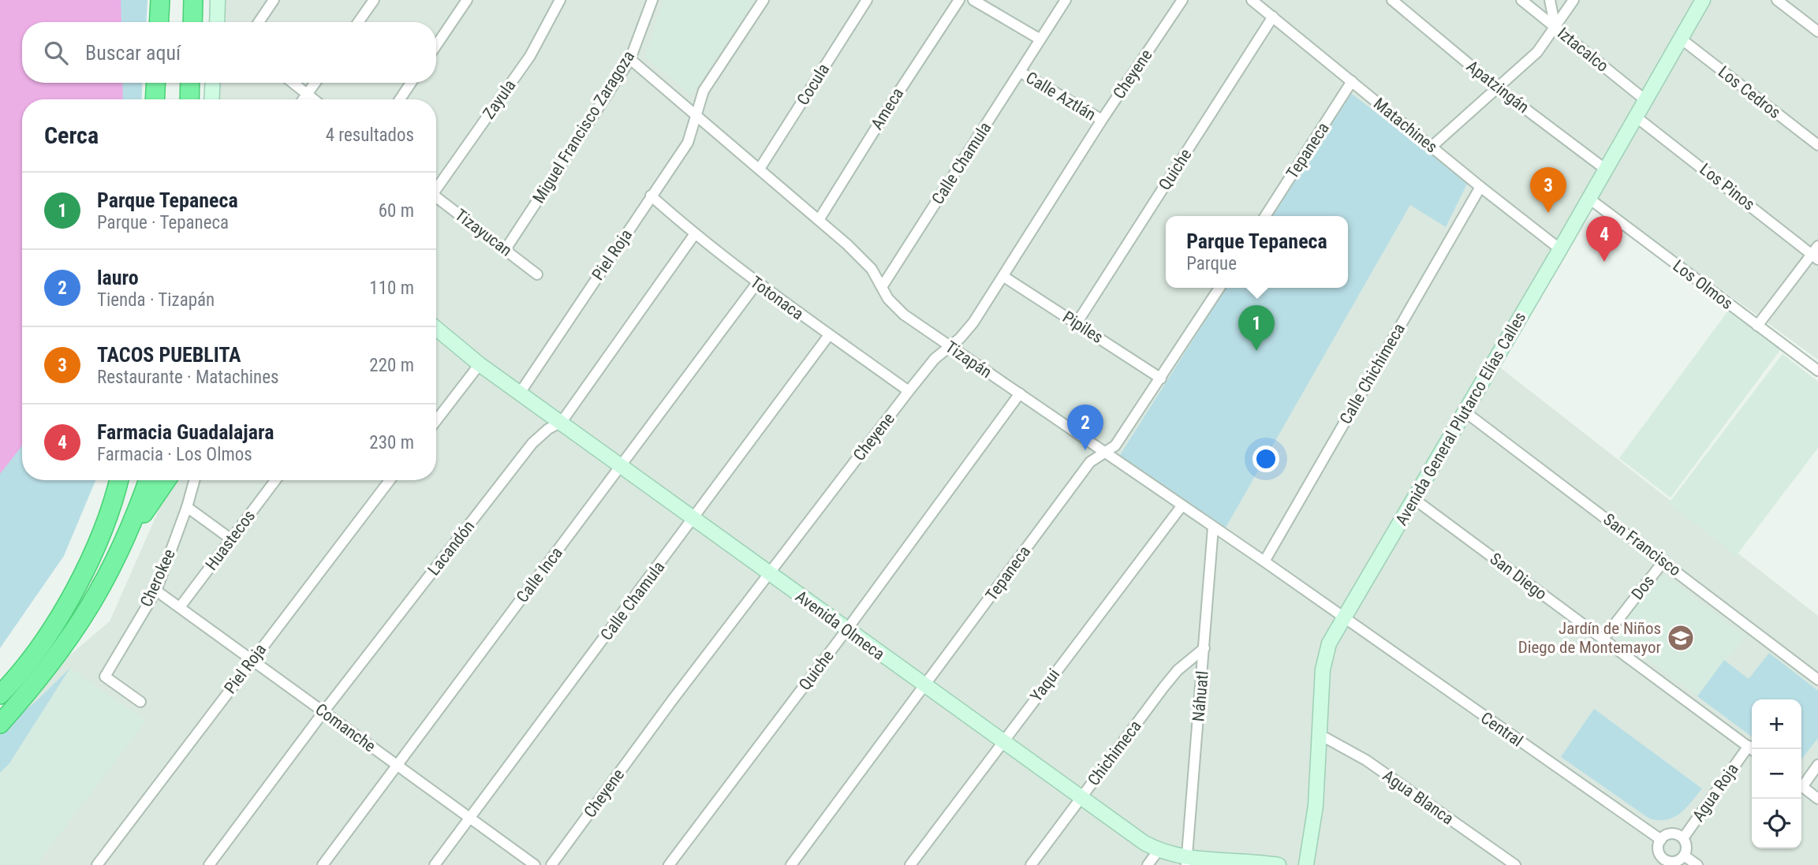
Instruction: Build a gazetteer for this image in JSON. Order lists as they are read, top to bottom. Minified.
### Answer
{"streets":{"street":["Iztacalco","Cheyene","Cocula","Apatzingán","Los Cedros","Calle Aztlán","Zayula","Ameca","Matachines","Miguel Francisco Zaragoza","Tepaneca","Calle Chamula","Quiche","Los Pinos","Tizayucan","Piel Roja","Los Olmos","Totonaca","Pipiles","Tizapán","Calle Chichimeca","Avenida General Plutarco Elías Calles","Huastecos","San Francisco","Lacandón","Calle Inca","San Diego","Cherokee","Dos","Avenida Olmeca","Yaqui","Náhuatl","Comanche","Central","Chichimeca","Agua Roja","Agua Blanca"]},"crossings":[["Iztacalco","Avenida General Plutarco Elías Calles"],["Cheyene","Calle Aztlán"],["Cheyene","Totonaca"],["Cheyene","Pipiles"],["Cheyene","Tizapán"],["Cheyene","Avenida Olmeca"],["Cocula","Tizapán"],["Apatzingán","Avenida General Plutarco Elías Calles"],["Los Cedros","Avenida General Plutarco Elías Calles"],["Calle Aztlán","Calle Chamula"],["Ameca","Tizapán"],["Matachines","Tepaneca"],["Matachines","Quiche"],["Matachines","Calle Chichimeca"],["Matachines","Avenida General Plutarco Elías Calles"],["Miguel Francisco Zaragoza","Tizayucan"],["Miguel Francisco Zaragoza","Tizapán"],["Tepaneca","Pipiles"],["Tepaneca","Tizapán"],["Tepaneca","Avenida Olmeca"],["Calle Chamula","Totonaca"],["Calle Chamula","Tizapán"],["Calle Chamula","Avenida Olmeca"],["Calle Chamula","Comanche"],["Quiche","Pipiles"],["Quiche","Tizapán"],["Quiche","Avenida Olmeca"],["Los Pinos","Avenida General Plutarco Elías Calles"],["Piel Roja","Totonaca"],["Piel Roja","Tizapán"],["Piel Roja","Avenida Olmeca"],["Piel Roja","Comanche"],["Los Olmos","Avenida General Plutarco Elías Calles"],["Totonaca","Lacandón"],["Totonaca","Calle Inca"],["Tizapán","Calle Chichimeca"],["Tizapán","Avenida General Plutarco Elías Calles"],["Tizapán","Yaqui"],["Tizapán","Náhuatl"],["Tizapán","Central"],["Avenida General Plutarco Elías Calles","San Francisco"],["Avenida General Plutarco Elías Calles","San Diego"],["Avenida General Plutarco Elías Calles","Central"],["Avenida General Plutarco Elías Calles","Agua Blanca"],["Huastecos","Comanche"],["San Francisco","Dos"],["Lacandón","Avenida Olmeca"],["Lacandón","Comanche"],["Calle Inca","Avenida Olmeca"],["Calle Inca","Comanche"],["San Diego","Dos"],["San Diego","Agua Roja"],["Cherokee","Comanche"],["Avenida Olmeca","Yaqui"],["Avenida Olmeca","Náhuatl"],["Avenida Olmeca","Chichimeca"],["Náhuatl","Chichimeca"],["Central","Agua Roja"]],"places":{"school or university":["Jardín de Niños Diego de Montemayor"]},"page":{"search":"Buscar aquí","heading":["Cerca","4 resultados"],"pins":["3","4","1","2"],"list":[{"mark":"1","name":"Parque Tepaneca","note":"Parque · Tepaneca","value":"60 m"},{"mark":"2","name":"lauro","note":"Tienda · Tizapán","value":"110 m"},{"mark":"3","name":"TACOS PUEBLITA","note":"Restaurante · Matachines","value":"220 m"},{"mark":"4","name":"Farmacia Guadalajara","note":"Farmacia · Los Olmos","value":"230 m"}],"popup":["Parque Tepaneca","Parque"],"map_buttons":["+","−"]}}
